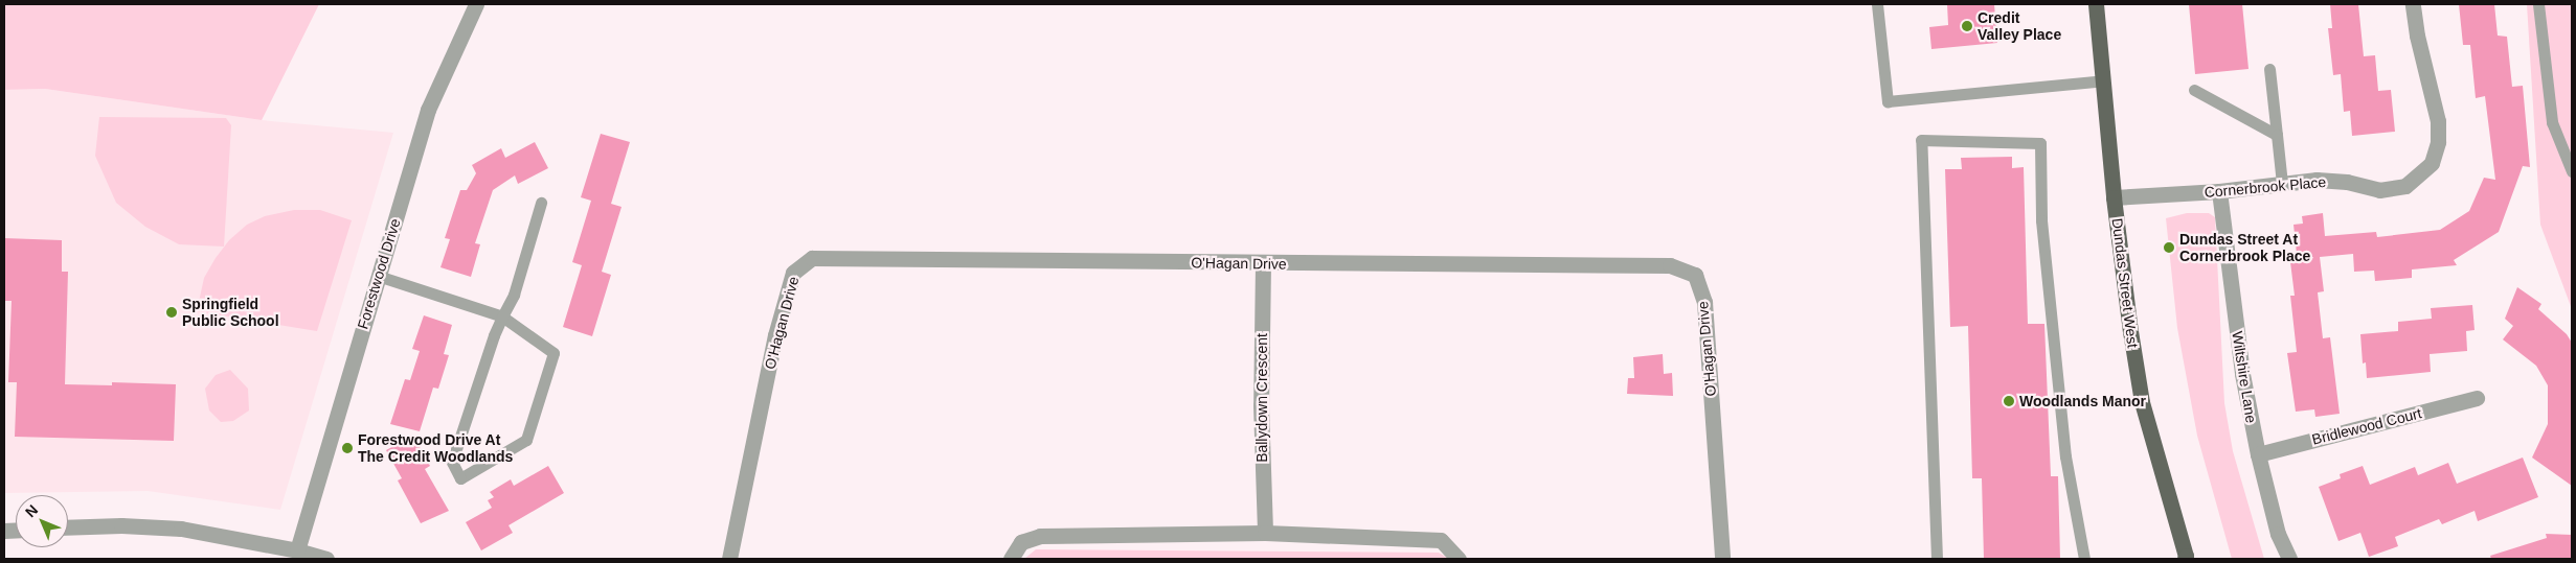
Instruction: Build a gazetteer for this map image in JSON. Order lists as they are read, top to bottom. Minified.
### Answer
{"streets":{"main road":["Dundas Street West"],"street":["Cornerbrook Place","O'Hagan Drive","Forestwood Drive","Wiltshire Lane","Ballydown Crescent","Bridlewood Court"]},"crossings":[["Cornerbrook Place","Dundas Street West"],["Cornerbrook Place","Wiltshire Lane"],["O'Hagan Drive","Ballydown Crescent"],["Wiltshire Lane","Bridlewood Court"]],"places":["Credit Valley Place","Dundas Street At Cornerbrook Place","Springfield Public School","Woodlands Manor","Forestwood Drive At The Credit Woodlands"],"north":"top left"}
